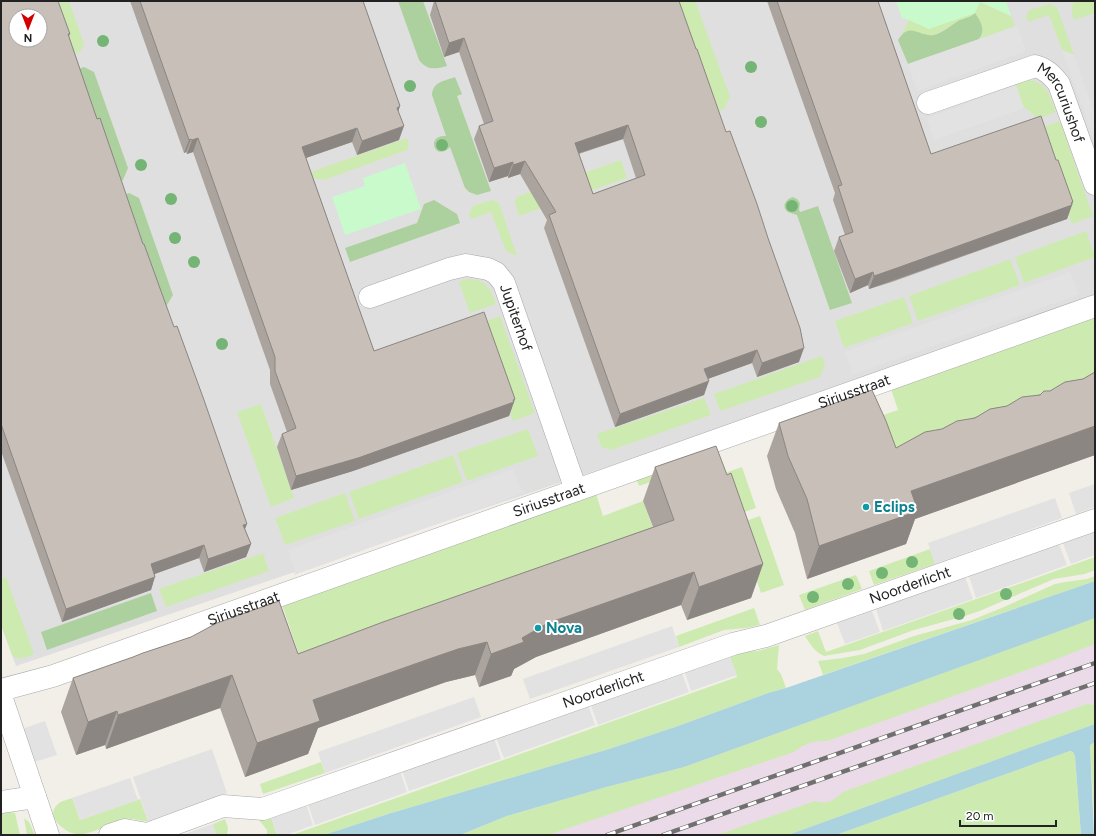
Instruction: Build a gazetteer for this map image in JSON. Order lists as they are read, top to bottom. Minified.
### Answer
{"streets":{"street":["Mercuriushof","Jupiterhof","Siriusstraat","Noorderlicht"]},"crossings":[["Jupiterhof","Siriusstraat"]],"places":["Eclips","Nova"],"scale_bar":"20 m","north":"bottom"}
